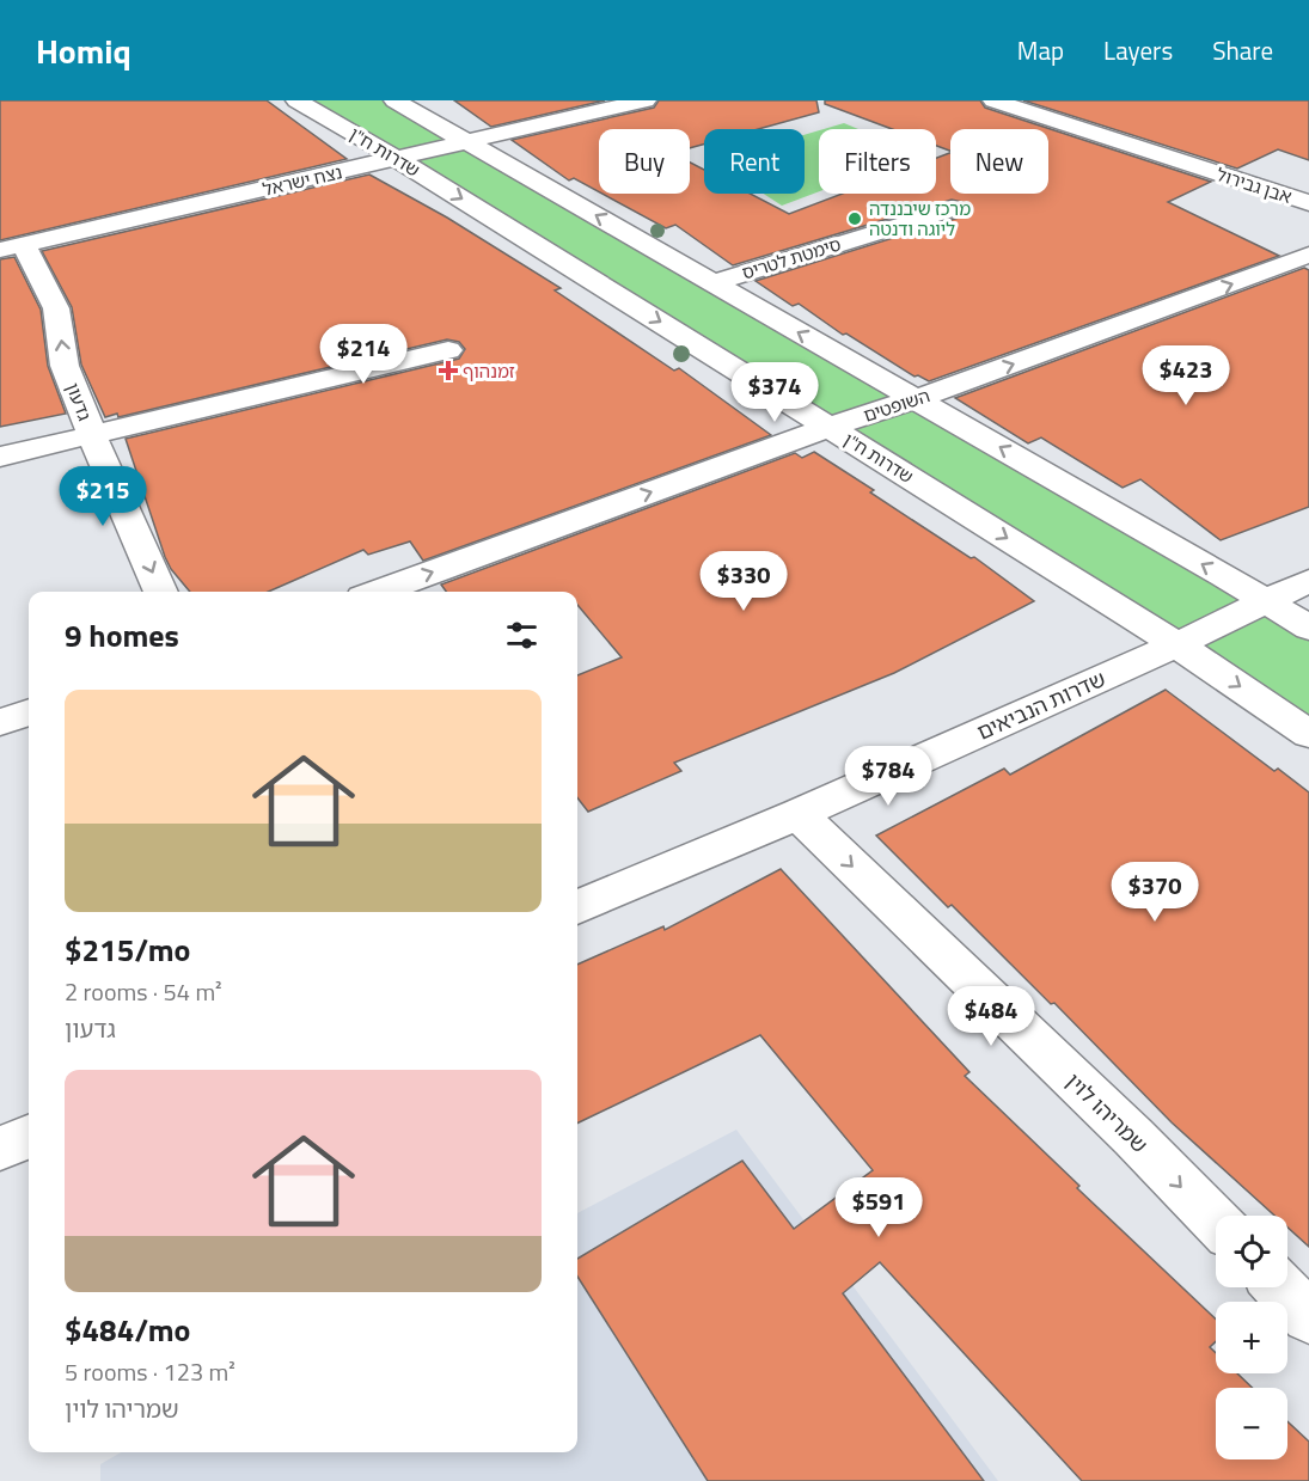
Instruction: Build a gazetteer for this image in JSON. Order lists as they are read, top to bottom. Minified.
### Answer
{"streets":{"street":["שדרות ח\"ן","נצח ישראל","אבן גבירול","סימטת לטריס","גדעון","השופטים","שדרות הנביאים","שמריהו לוין"]},"crossings":[["שדרות ח\"ן","נצח ישראל"],["שדרות ח\"ן","השופטים"],["שדרות ח\"ן","שדרות הנביאים"],["נצח ישראל","גדעון"],["שדרות הנביאים","שמריהו לוין"]],"one_way":["השופטים","שמריהו לוין"],"places":{"other":["מרכז שיבננדה ליוגה ודנטה"],"health":["זמנהוף"]},"page":{"header":"Homiq","nav":["Map","Layers","Share"],"chip":["Buy","Rent","Filters","New"],"price":["$214","$423","$374","$215","$330","$784","$370","$484","$591"],"heading":"9 homes","list":[{"name":"$215/mo","note":"2 rooms · 54 m² · גדעון"},{"name":"$484/mo","note":"5 rooms · 123 m² · שמריהו לוין"}],"map_buttons":["+","−"]}}
